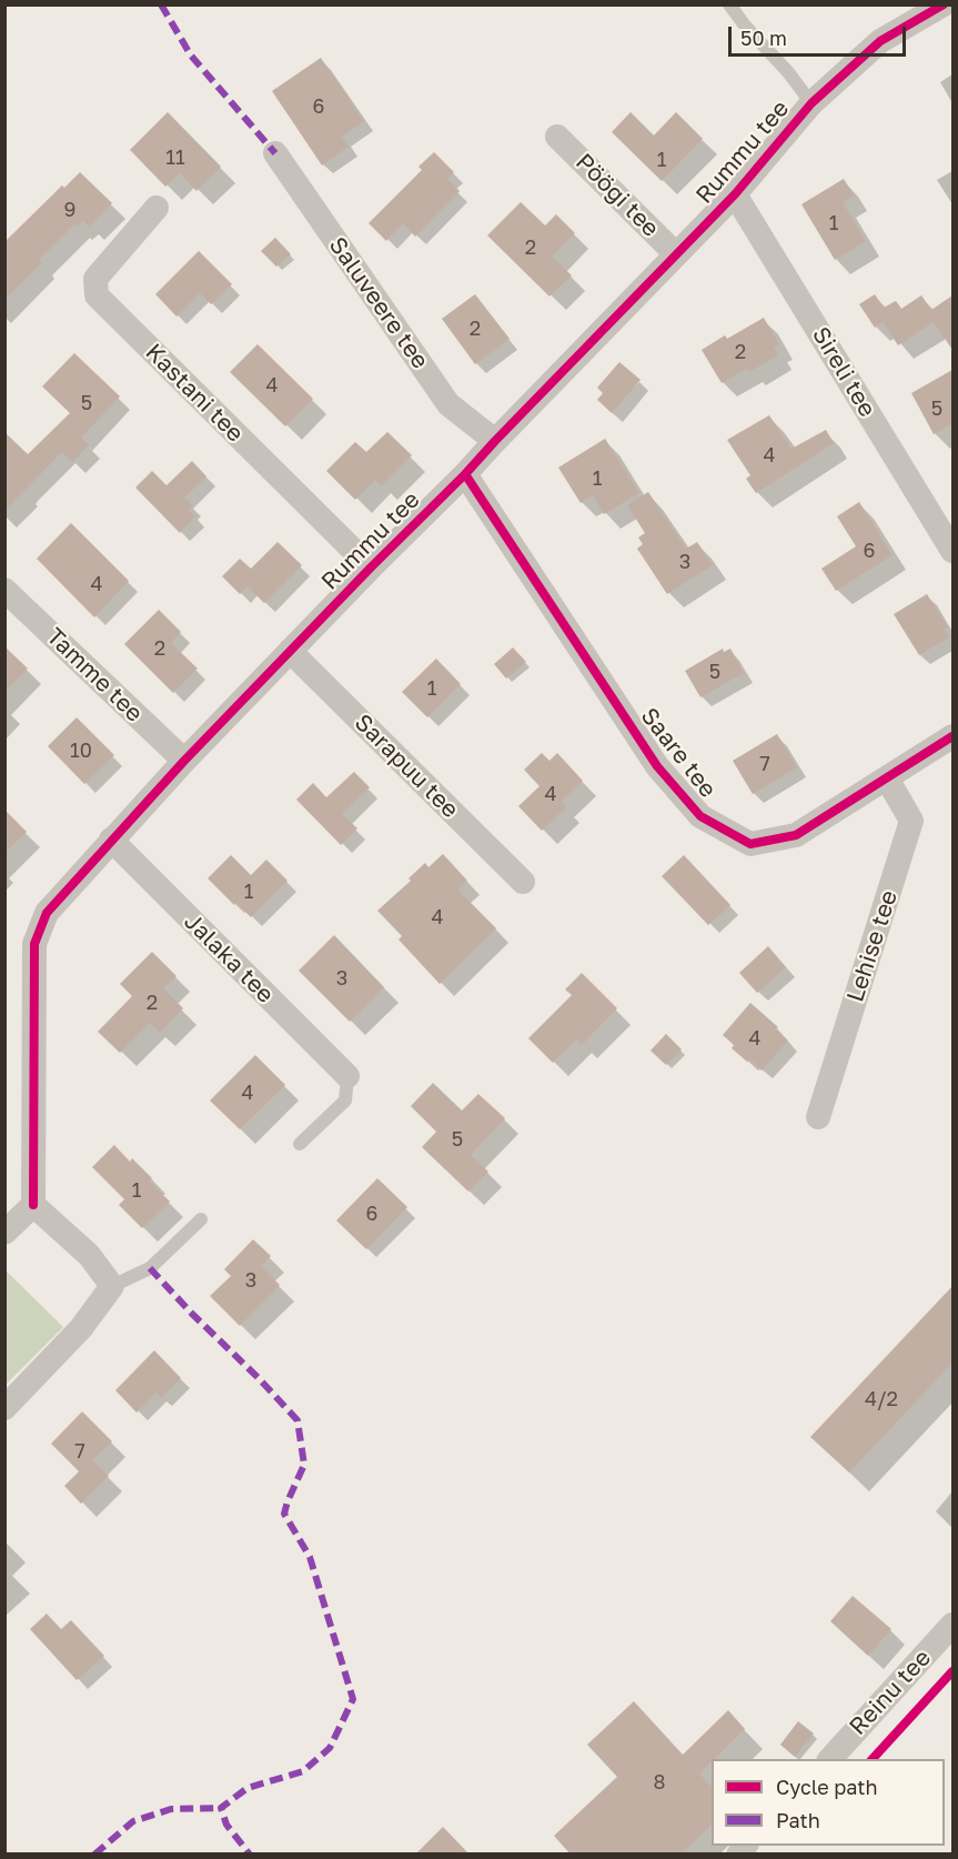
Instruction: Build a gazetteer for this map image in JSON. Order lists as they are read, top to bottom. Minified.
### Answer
{"streets":{"street":["Rummu tee","Pöögi tee","Saluveere tee","Sireli tee","Kastani tee","Tamme tee","Saare tee","Sarapuu tee","Lehise tee","Jalaka tee","Reinu tee"]},"crossings":[["Rummu tee","Pöögi tee"],["Rummu tee","Saluveere tee"],["Rummu tee","Sireli tee"],["Rummu tee","Kastani tee"],["Rummu tee","Tamme tee"],["Rummu tee","Saare tee"],["Rummu tee","Sarapuu tee"],["Rummu tee","Jalaka tee"],["Saare tee","Lehise tee"]],"house_numbers":["6","11","1","9","1","2","2","2","4","5","5","4","1","6","3","4","2","5","1","10","7","4","1","4","3","2","4","4","5","1","6","3","4/2","7","8"],"legend":["Cycle path","Path"],"scale_bar":"50 m"}
